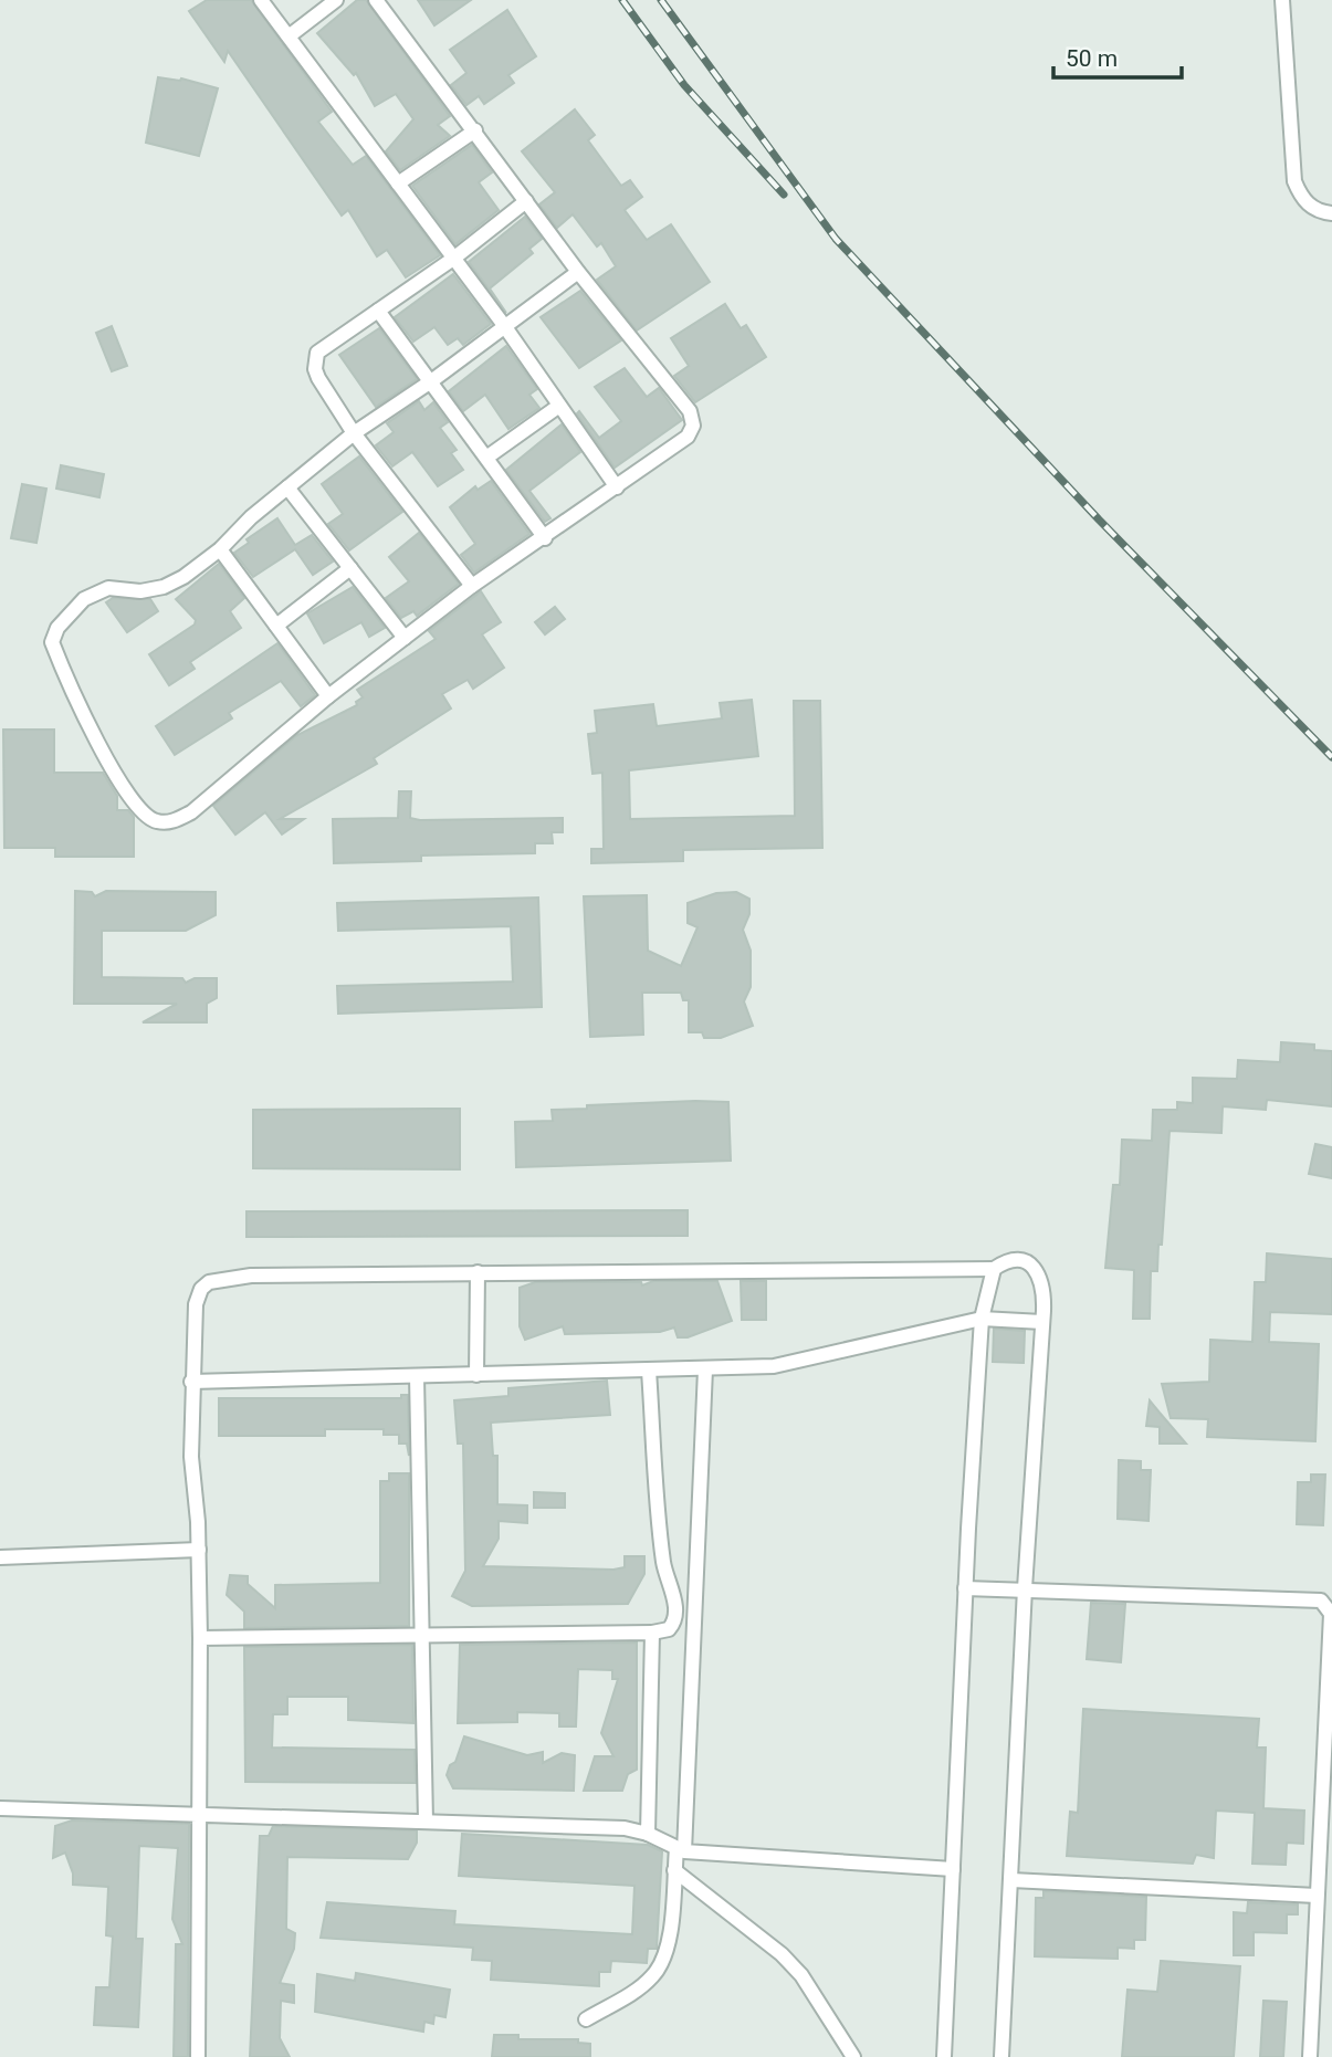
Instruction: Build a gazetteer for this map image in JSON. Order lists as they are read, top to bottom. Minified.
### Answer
{"scale_bar":"50 m"}
